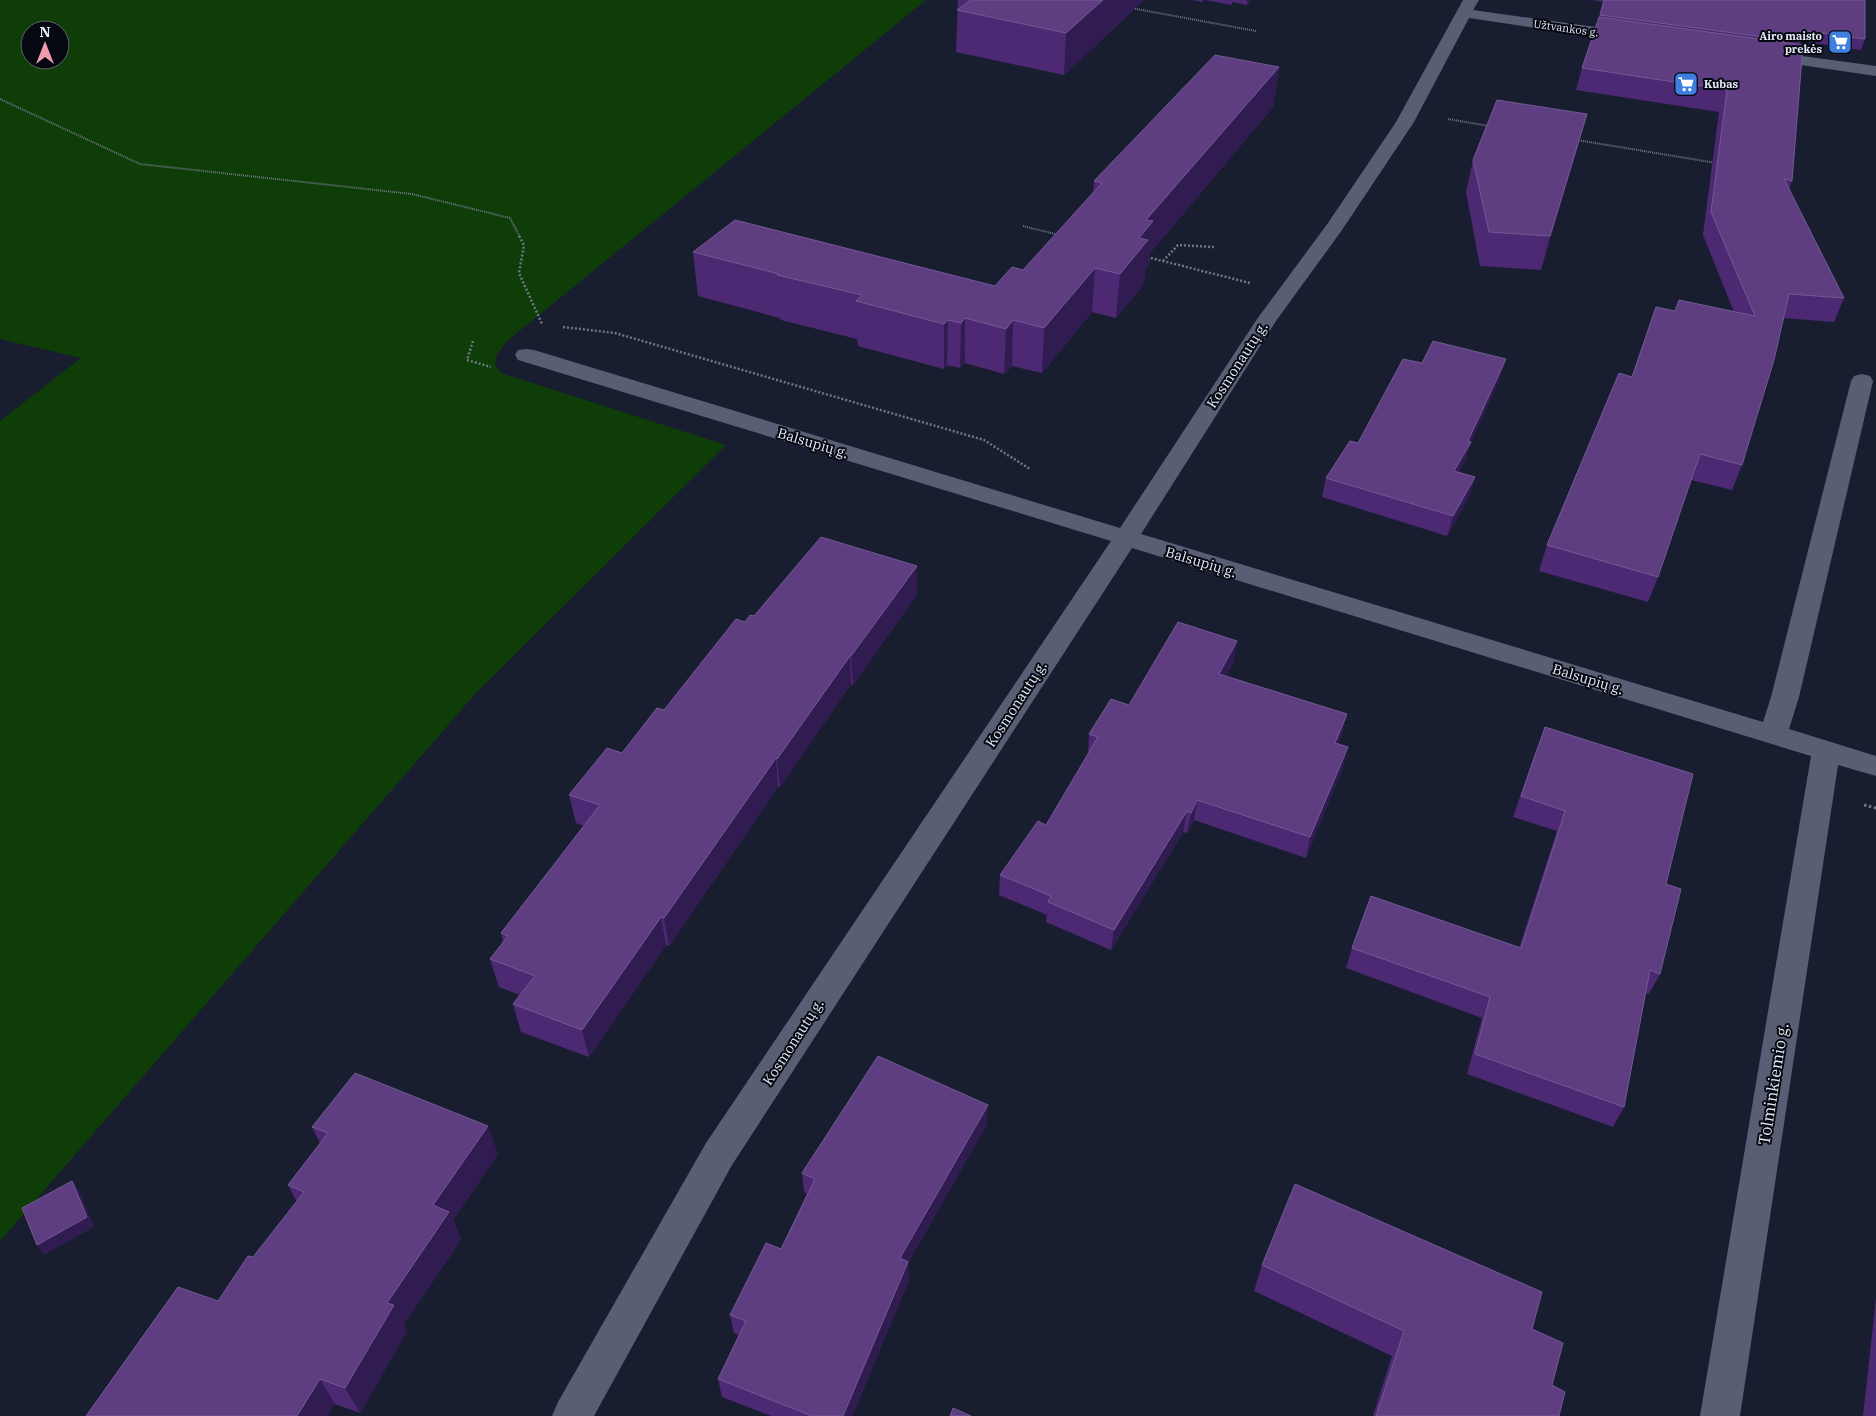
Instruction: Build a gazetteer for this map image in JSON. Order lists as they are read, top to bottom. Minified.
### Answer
{"streets":{"street":["Užtvankos g.","Kosmonautų g.","Balsupių g.","Tolminkiemio g."]},"crossings":[["Užtvankos g.","Kosmonautų g."],["Kosmonautų g.","Balsupių g."],["Balsupių g.","Tolminkiemio g."]],"places":{"supermarket":["Airo maisto prekės","Kubas"]},"north":"top"}
